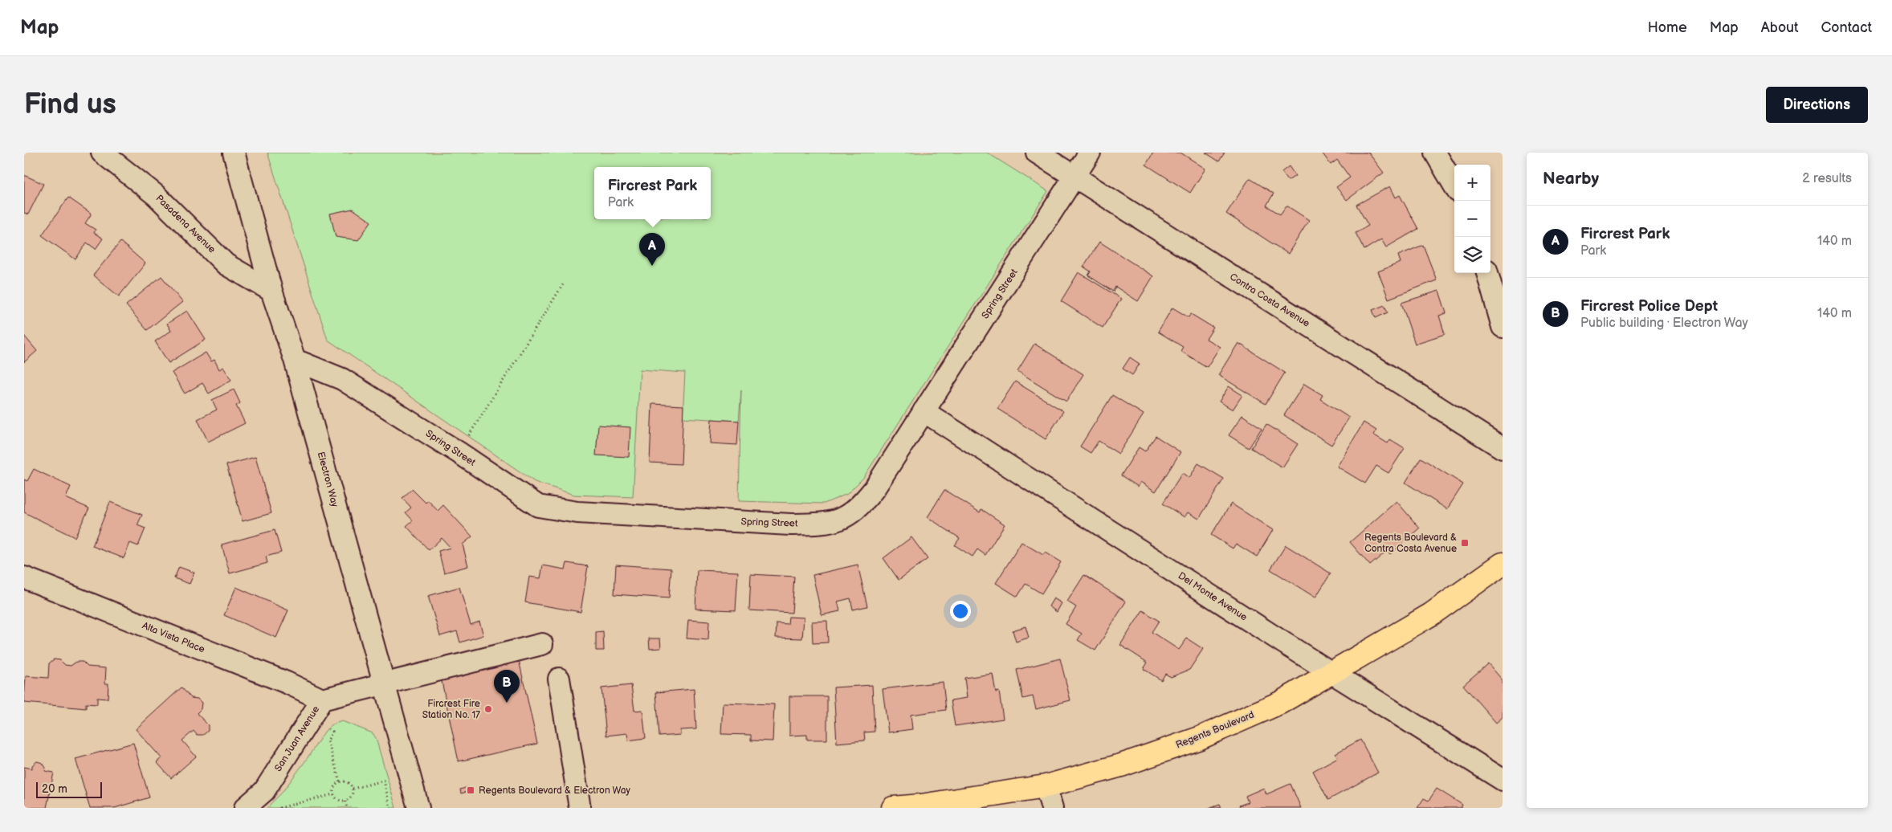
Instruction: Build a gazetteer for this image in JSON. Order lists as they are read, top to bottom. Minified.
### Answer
{"streets":{"main road":["Regents Boulevard"],"street":["Pasadena Avenue","Spring Street","Contra Costa Avenue","Electron Way","Del Monte Avenue","Alta Vista Place","San Juan Avenue"]},"crossings":[["Pasadena Avenue","Electron Way"],["Spring Street","Contra Costa Avenue"],["Spring Street","Electron Way"],["Spring Street","Del Monte Avenue"],["Electron Way","San Juan Avenue"],["Del Monte Avenue","Regents Boulevard"],["Alta Vista Place","San Juan Avenue"]],"places":{"transit":["Regents Boulevard & Contra Costa Avenue","Regents Boulevard & Electron Way"],"other":["Fircrest Fire Station No. 17"]},"scale_bar":"20 m","page":{"header":"Map","nav":["Home","Map","About","Contact"],"buttons":"Directions","title":"Find us","heading":["Nearby","2 results"],"map_buttons":["+","−"],"popup":["Fircrest Park","Park"],"list":[{"mark":"A","name":"Fircrest Park","note":"Park","value":"140 m"},{"mark":"B","name":"Fircrest Police Dept","note":"Public building · Electron Way","value":"140 m"}],"pins":["A","B"],"scale":"20 m"}}
